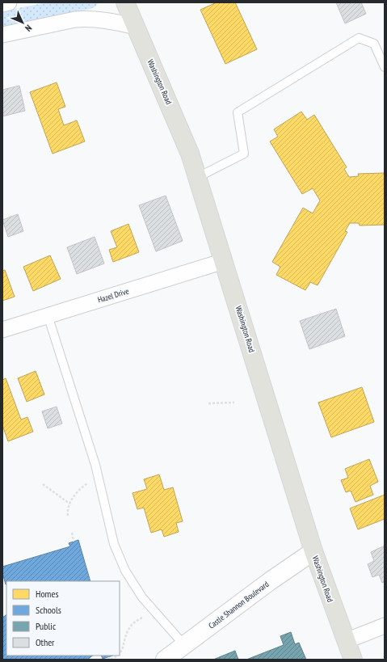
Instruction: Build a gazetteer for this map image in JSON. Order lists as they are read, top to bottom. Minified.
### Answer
{"streets":{"main road":["Washington Road"],"street":["Hazel Drive","Castle Shannon Boulevard"]},"crossings":[["Washington Road","Hazel Drive"],["Washington Road","Castle Shannon Boulevard"]],"legend":["Homes","Schools","Public","Other"],"north":"bottom right"}
